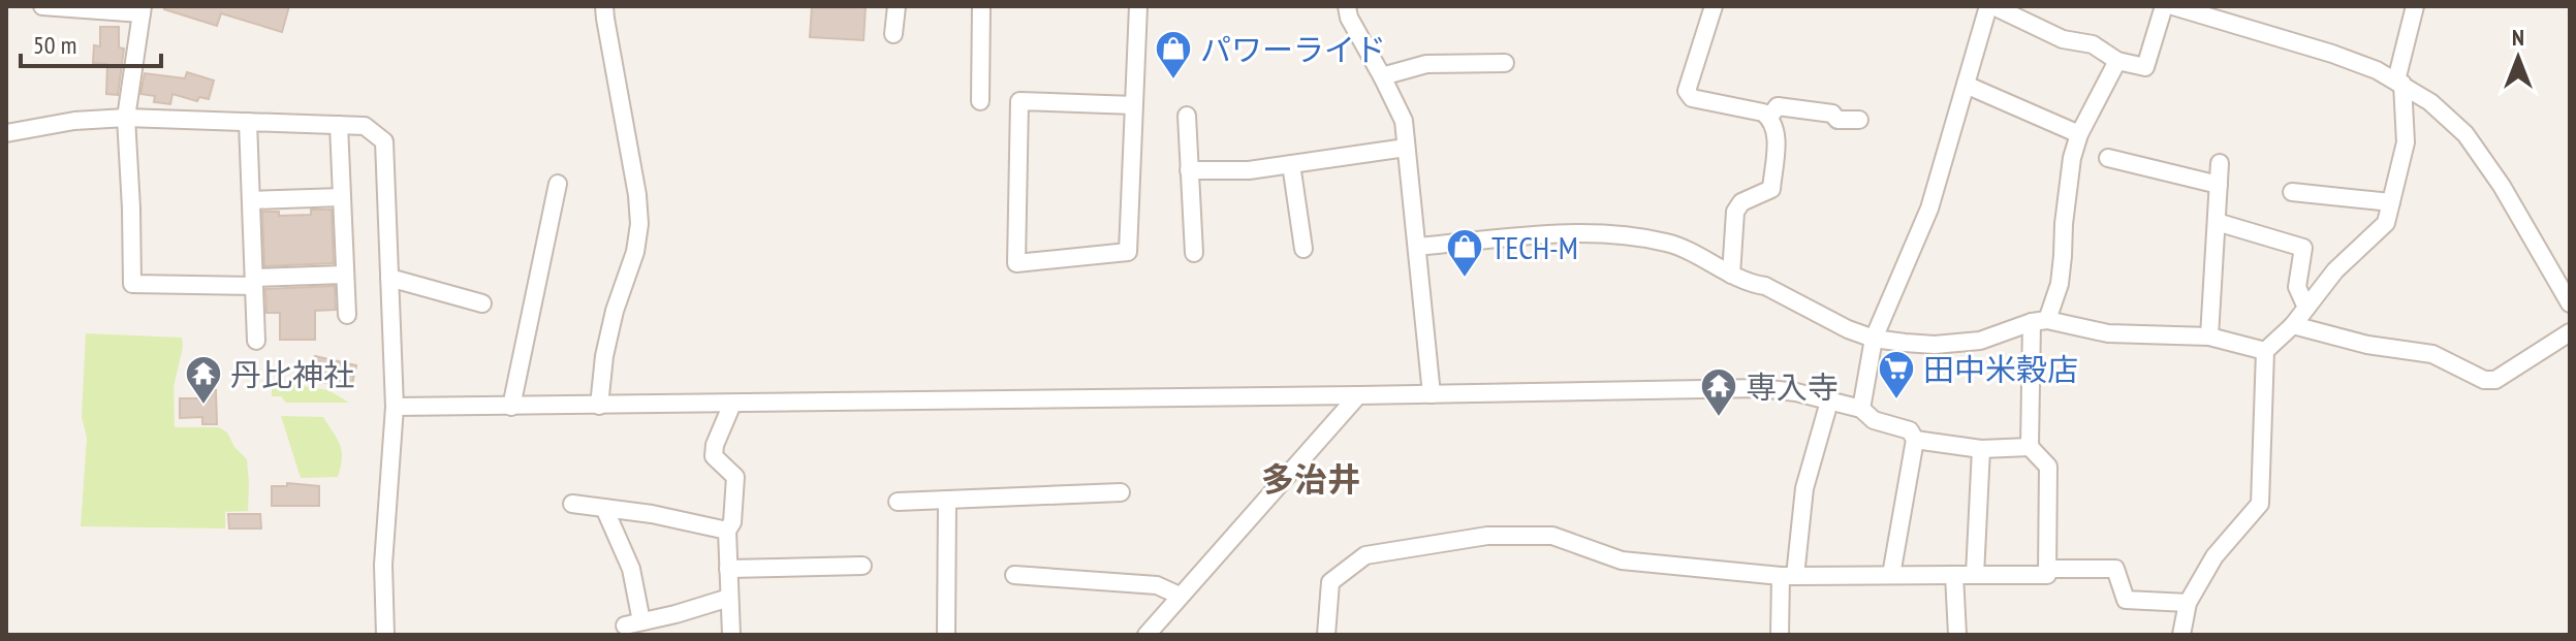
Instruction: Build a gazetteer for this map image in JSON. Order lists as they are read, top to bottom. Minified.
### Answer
{"districts":["多治井"],"places":{"shop":["パワーライド","TECH-M"],"supermarket":["田中米穀店"],"temple":["丹比神社","専入寺"]},"scale_bar":"50 m","north":"top"}
